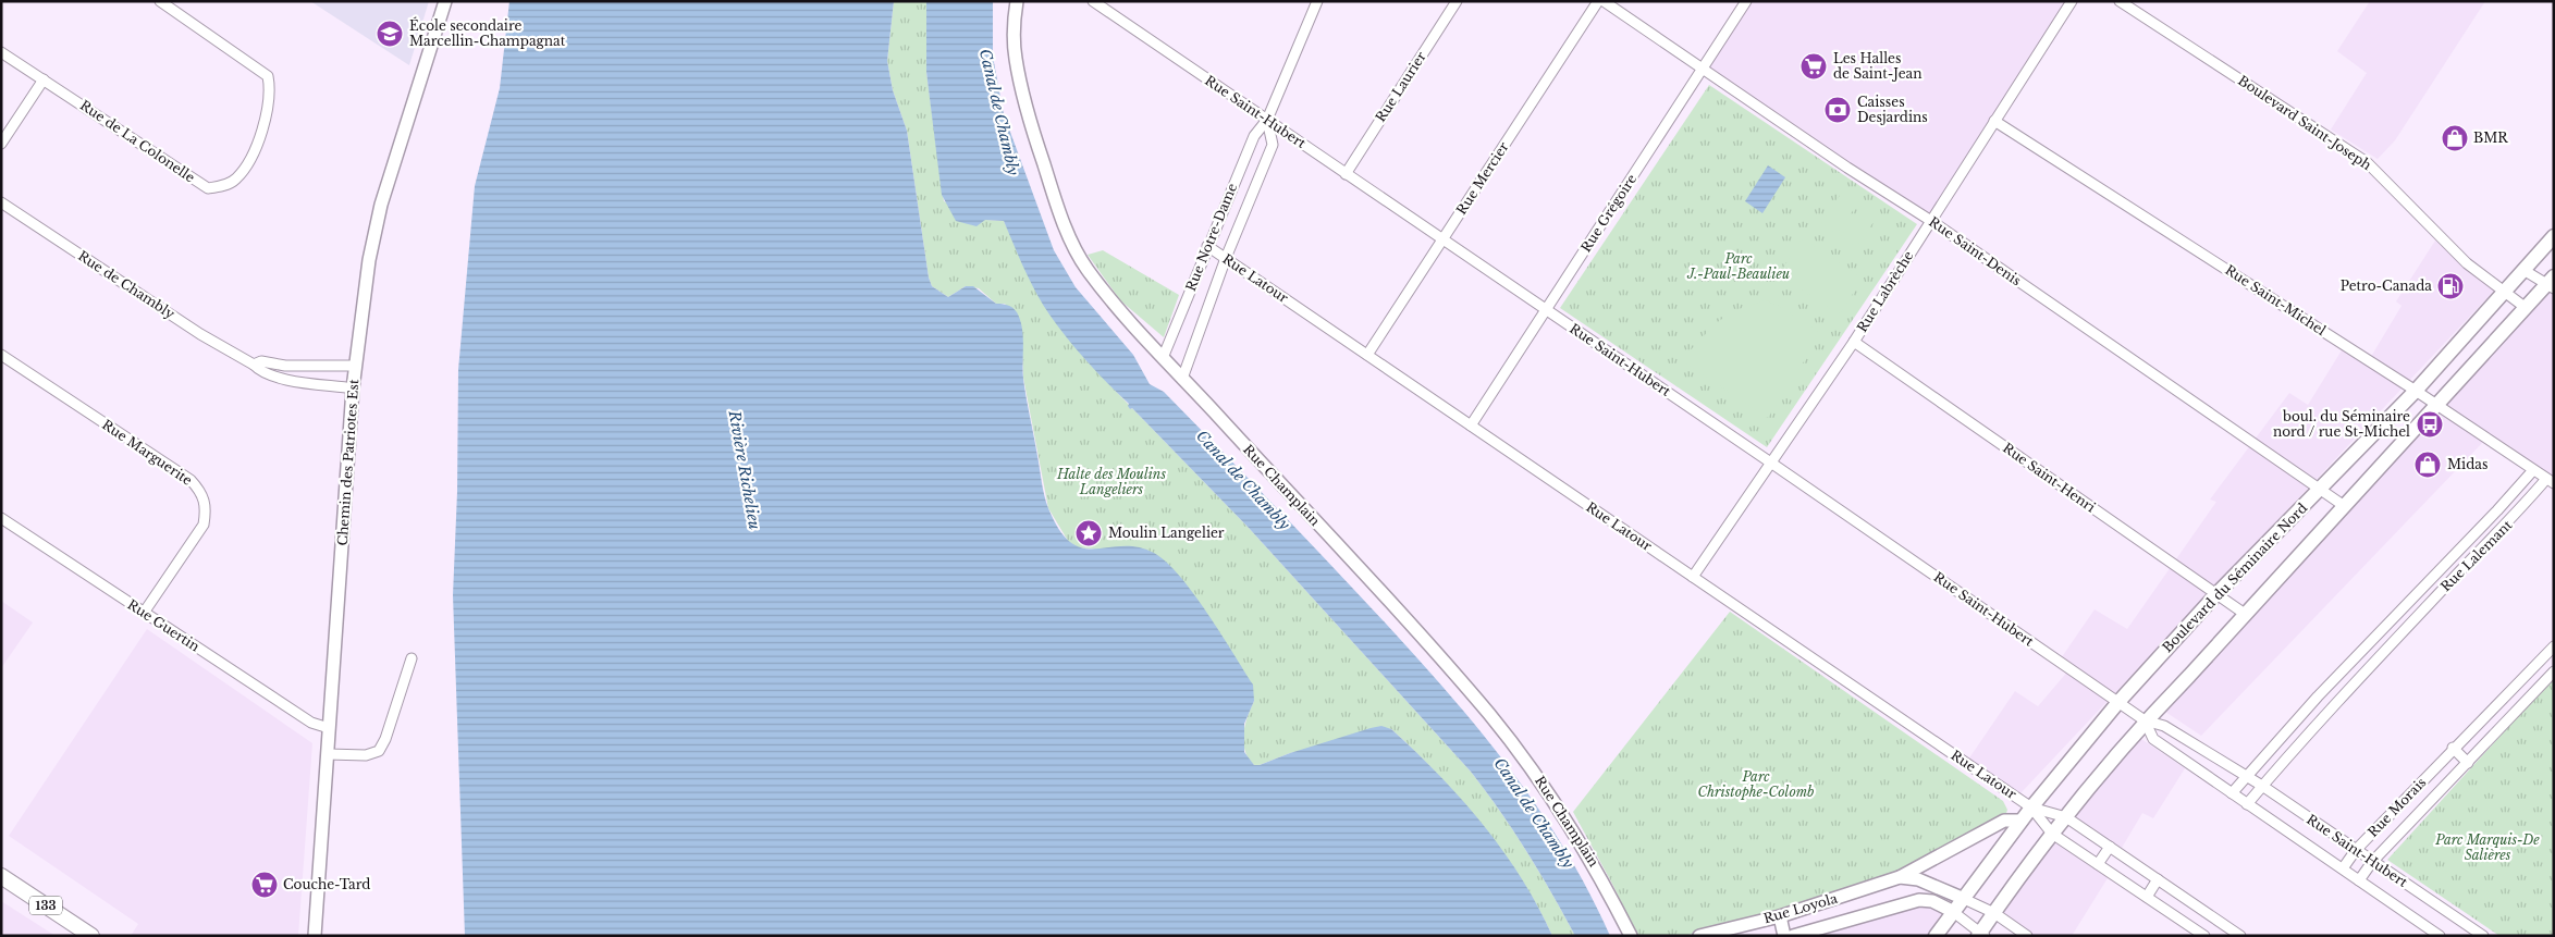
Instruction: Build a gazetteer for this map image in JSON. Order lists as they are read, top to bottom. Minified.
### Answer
{"streets":{"main road":["Boulevard du Séminaire Nord","133"],"street":["Rue Laurier","Rue Saint-Hubert","Boulevard Saint-Joseph","Rue de La Colonelle","Rue Mercier","Rue Grégoire","Rue Notre-Dame","Rue Saint-Denis","Rue Latour","Rue de Chambly","Rue Labrèche","Rue Saint-Michel","Rue Marguerite","Chemin des Patriotes Est","Rue Saint-Henri","Rue Champlain","Rue Lalemant","Rue Guertin","Rue Morais","Rue Loyola"]},"crossings":[["Rue Laurier","Rue Saint-Hubert"],["Rue Saint-Hubert","Rue Mercier"],["Rue Saint-Hubert","Rue Grégoire"],["Rue Saint-Hubert","Rue Notre-Dame"],["Rue Saint-Hubert","Rue Labrèche"],["Rue Saint-Hubert","Rue Lalemant"],["Rue Saint-Hubert","Boulevard du Séminaire Nord"],["Rue Saint-Hubert","Rue Morais"],["Boulevard Saint-Joseph","Boulevard du Séminaire Nord"],["Rue Mercier","Rue Latour"],["Rue Grégoire","Rue Saint-Denis"],["Rue Grégoire","Rue Latour"],["Rue Notre-Dame","Rue Latour"],["Rue Notre-Dame","Rue Champlain"],["Rue Saint-Denis","Rue Labrèche"],["Rue Saint-Denis","Boulevard du Séminaire Nord"],["Rue Latour","Rue Labrèche"],["Rue Latour","Boulevard du Séminaire Nord"],["Rue de Chambly","Chemin des Patriotes Est"],["Rue Labrèche","Rue Saint-Michel"],["Rue Labrèche","Rue Saint-Henri"],["Rue Saint-Michel","Rue Lalemant"],["Rue Saint-Michel","Boulevard du Séminaire Nord"],["Rue Marguerite","Rue Guertin"],["Chemin des Patriotes Est","Rue Guertin"],["Rue Saint-Henri","Boulevard du Séminaire Nord"],["Boulevard du Séminaire Nord","Rue Loyola"]],"water":["Canal de Chambly","Rivière Richelieu"],"parks":["Parc J.-Paul-Beaulieu","Halte des Moulins Langeliers","Parc Christophe-Colomb","Parc Marquis-De Salières"],"places":{"school or university":["École secondaire Marcellin-Champagnat"],"supermarket":["Les Halles de Saint-Jean","Couche-Tard"],"bank":["Caisses Desjardins"],"shop":["BMR","Midas"],"fuel station":["Petro-Canada"],"bus stop":["boul. du Séminaire nord / rue St-Michel"],"place":["Moulin Langelier"]}}
